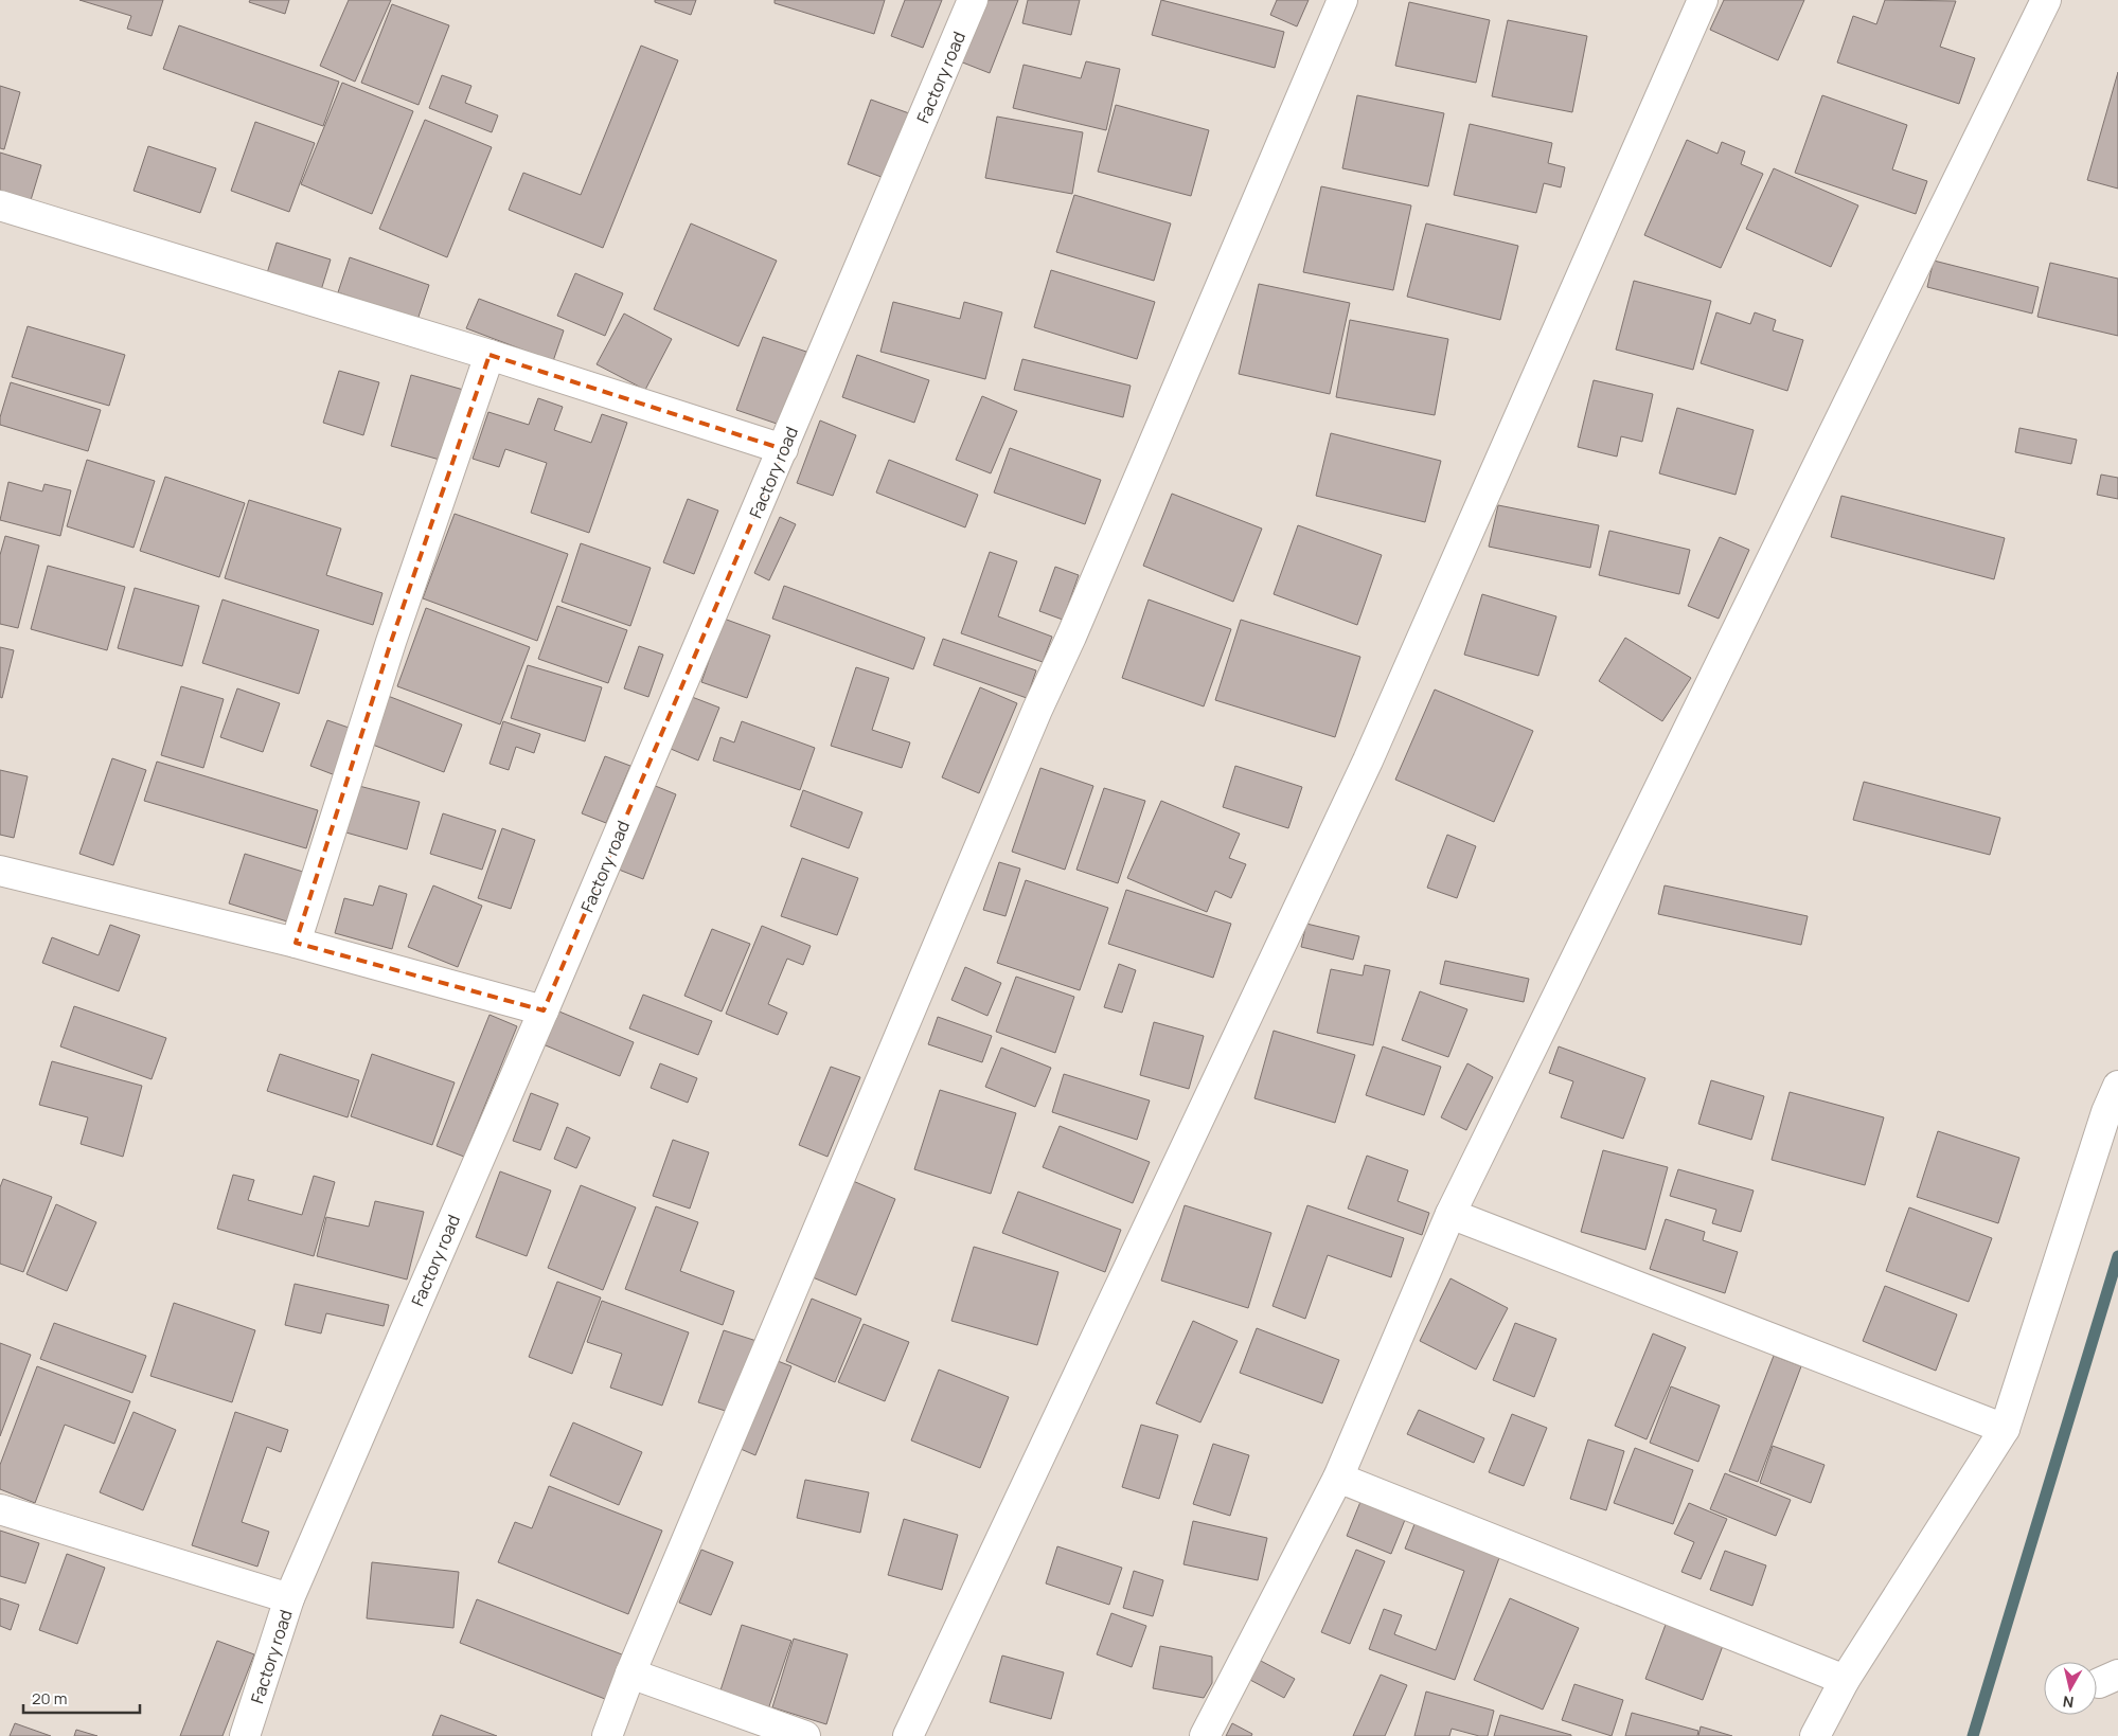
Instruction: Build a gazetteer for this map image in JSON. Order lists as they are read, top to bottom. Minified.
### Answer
{"streets":{"street":["Factory road"]},"scale_bar":"20 m","north":"bottom"}
